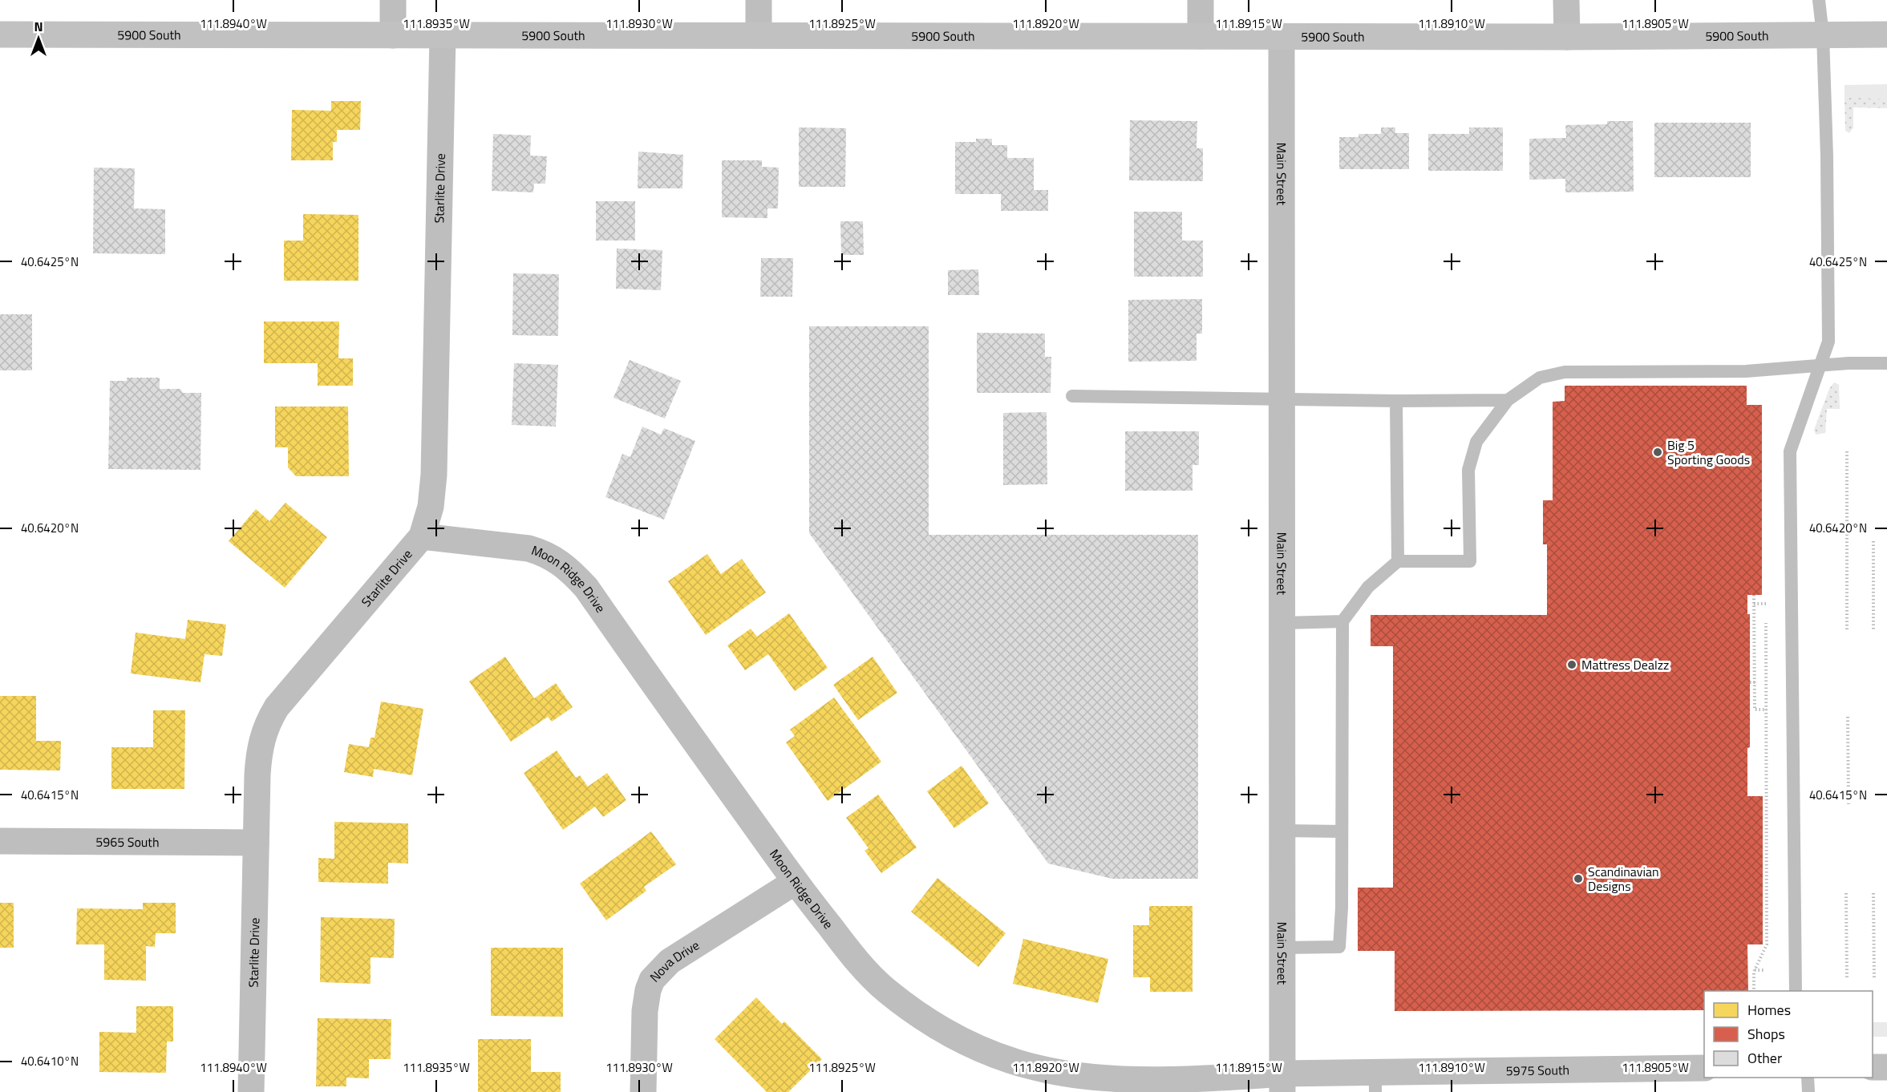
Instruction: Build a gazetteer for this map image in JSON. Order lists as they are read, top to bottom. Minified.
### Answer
{"streets":{"street":["5900 South","Main Street","Starlite Drive","Moon Ridge Drive","5965 South","Nova Drive","5975 South"]},"crossings":[["5900 South","Main Street"],["5900 South","Starlite Drive"],["Main Street","Moon Ridge Drive"],["Main Street","5975 South"],["Starlite Drive","Moon Ridge Drive"],["Starlite Drive","5965 South"],["Moon Ridge Drive","Nova Drive"],["Moon Ridge Drive","5975 South"]],"places":["Big 5 Sporting Goods","Mattress Dealzz","Scandinavian Designs"],"legend":["Homes","Shops","Other"],"north":"top","coordinates":["111.8940°W","111.8935°W","111.8930°W","111.8925°W","111.8920°W","111.8915°W","111.8910°W","111.8905°W","40.6425°N","40.6420°N","40.6415°N","40.6410°N"]}
